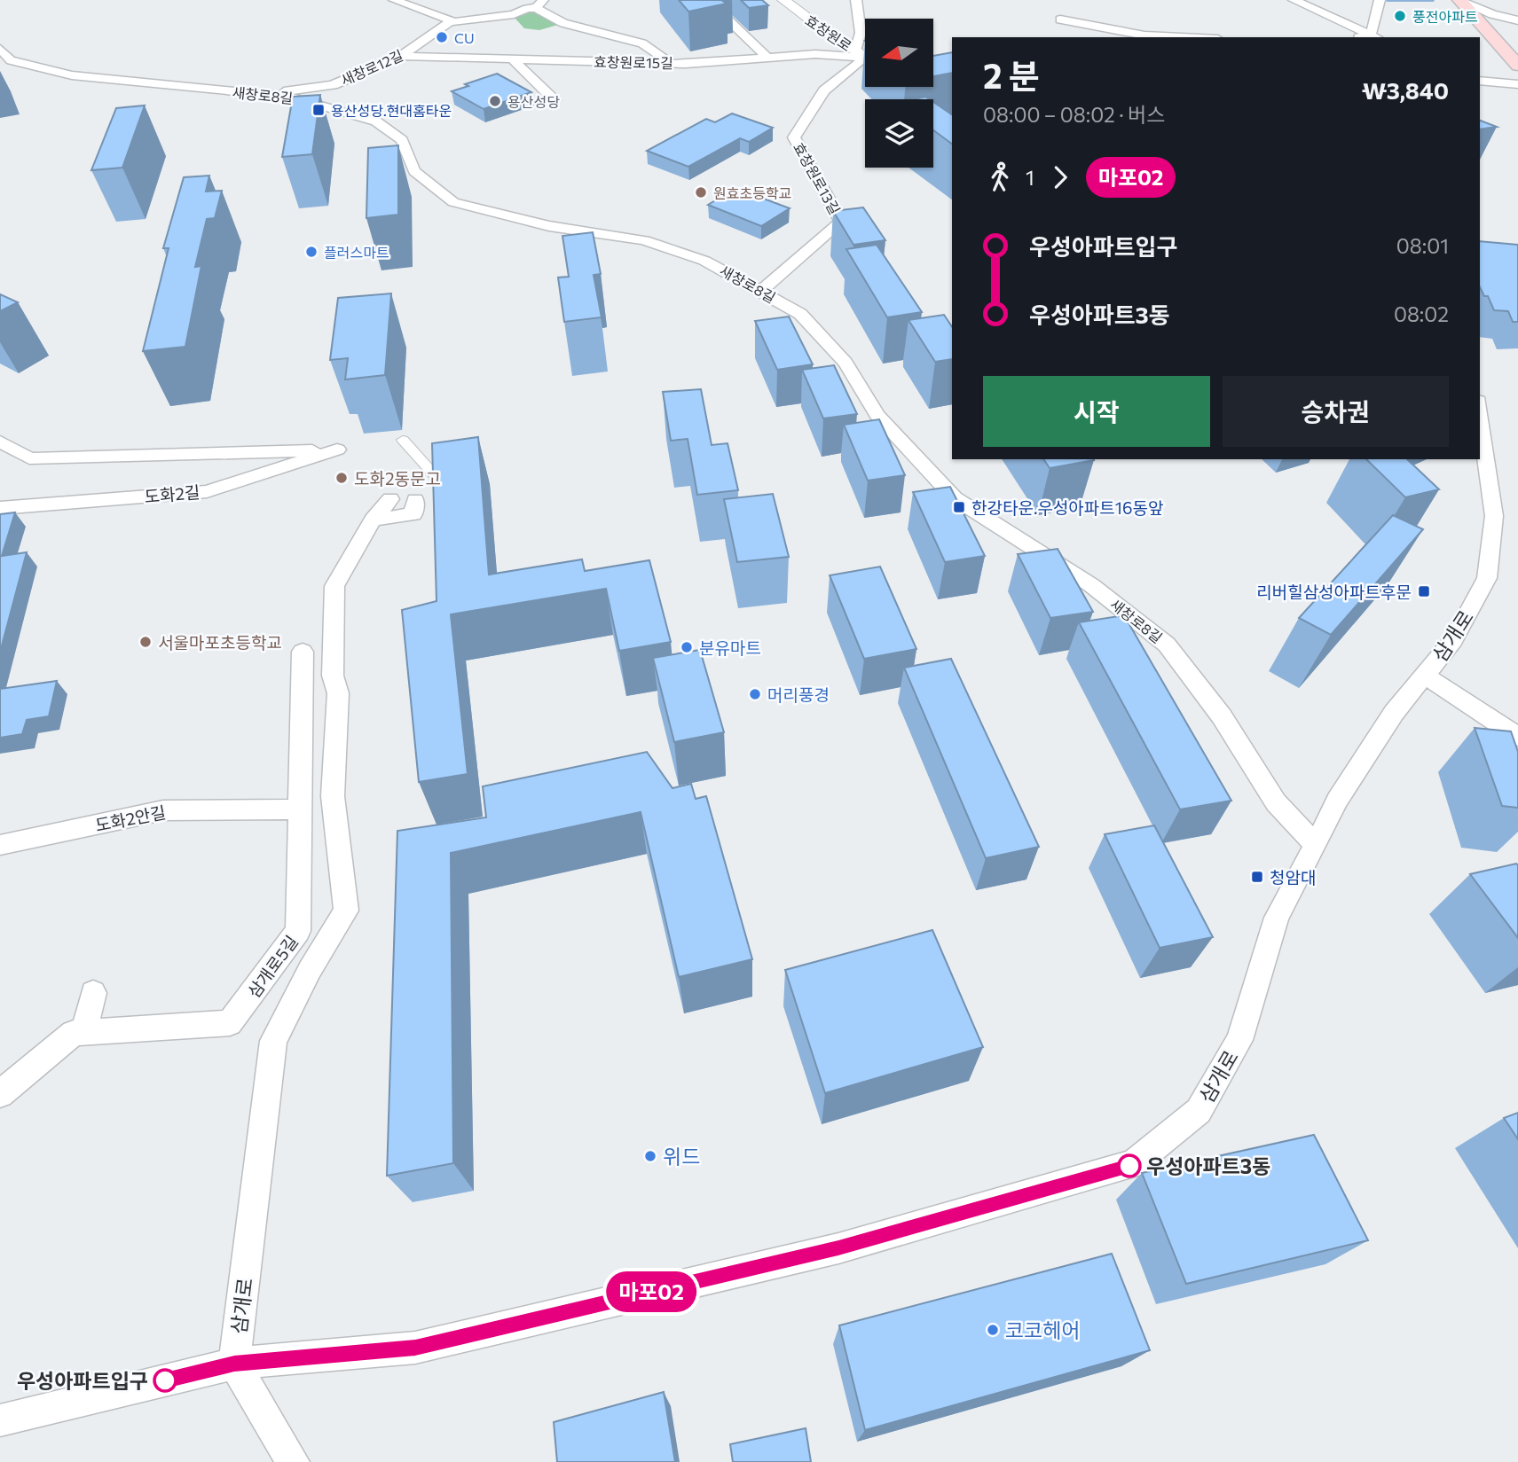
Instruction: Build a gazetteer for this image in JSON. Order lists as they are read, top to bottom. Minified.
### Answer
{"streets":{"street":["효창원로","효창원로15길","새창로12길","새창로8길","효창원로13길","도화2길","삼개로","도화2안길","삼개로5길"]},"crossings":[["효창원로","효창원로15길"],["효창원로","효창원로13길"],["효창원로15길","새창로12길"],["효창원로15길","효창원로13길"],["새창로12길","새창로8길"],["새창로8길","효창원로13길"],["새창로8길","삼개로"],["도화2안길","삼개로5길"]],"places":{"other":["풍전아파트","CU","용산성당","원효초등학교","플러스마트","도화2동문고","서울마포초등학교","분유마트","머리풍경","위드","우성아파트3동","코코헤어","우성아파트입구"],"transit":["용산성당.현대홈타운","한강타운.우성아파트16동앞","리버힐삼성아파트후문","청암대"]},"lines":["bus line 마포02"],"north":"left","page":{"on_map":"마포02","heading":["2 분","08:00 – 08:02 · 버스","₩3,840"],"legs":["1","마포02"],"list":[{"name":"우성아파트입구","value":"08:01"},{"name":"우성아파트3동","value":"08:02"}],"buttons":["시작","승차권"]}}
